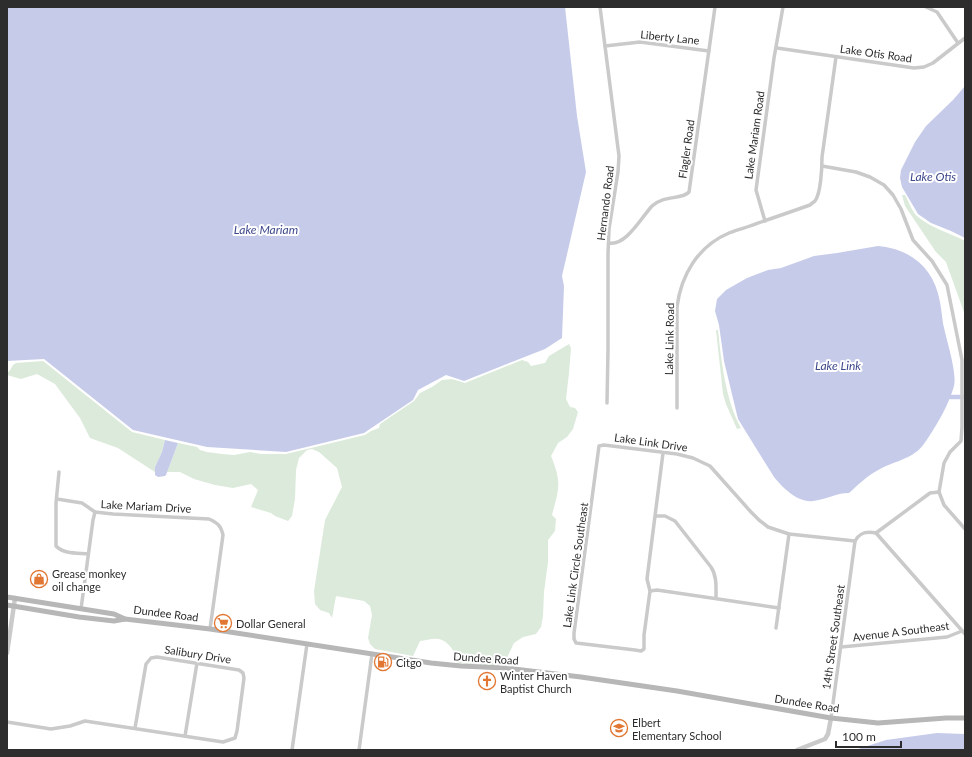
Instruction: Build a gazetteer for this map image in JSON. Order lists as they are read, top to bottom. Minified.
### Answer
{"streets":{"main road":["Dundee Road"],"street":["Liberty Lane","Lake Otis Road","Lake Mariam Road","Flagler Road","Hernando Road","Lake Link Road","Lake Link Drive","Lake Mariam Drive","Lake Link Circle Southeast","Avenue A Southeast","14th Street Southeast","Salibury Drive"]},"crossings":[["Liberty Lane","Flagler Road"],["Liberty Lane","Hernando Road"],["Lake Otis Road","Lake Mariam Road"],["Lake Mariam Road","Lake Link Road"],["Flagler Road","Hernando Road"],["Lake Link Drive","Lake Link Circle Southeast"],["Lake Link Drive","14th Street Southeast"],["Lake Mariam Drive","Dundee Road"],["Dundee Road","14th Street Southeast"],["Avenue A Southeast","14th Street Southeast"]],"water":["Lake Otis","Lake Mariam","Lake Link"],"places":{"shop":["Grease monkey oil change"],"supermarket":["Dollar General"],"fuel station":["Citgo"],"church":["Winter Haven Baptist Church"],"school or university":["Elbert Elementary School"]},"scale_bar":"100 m"}
